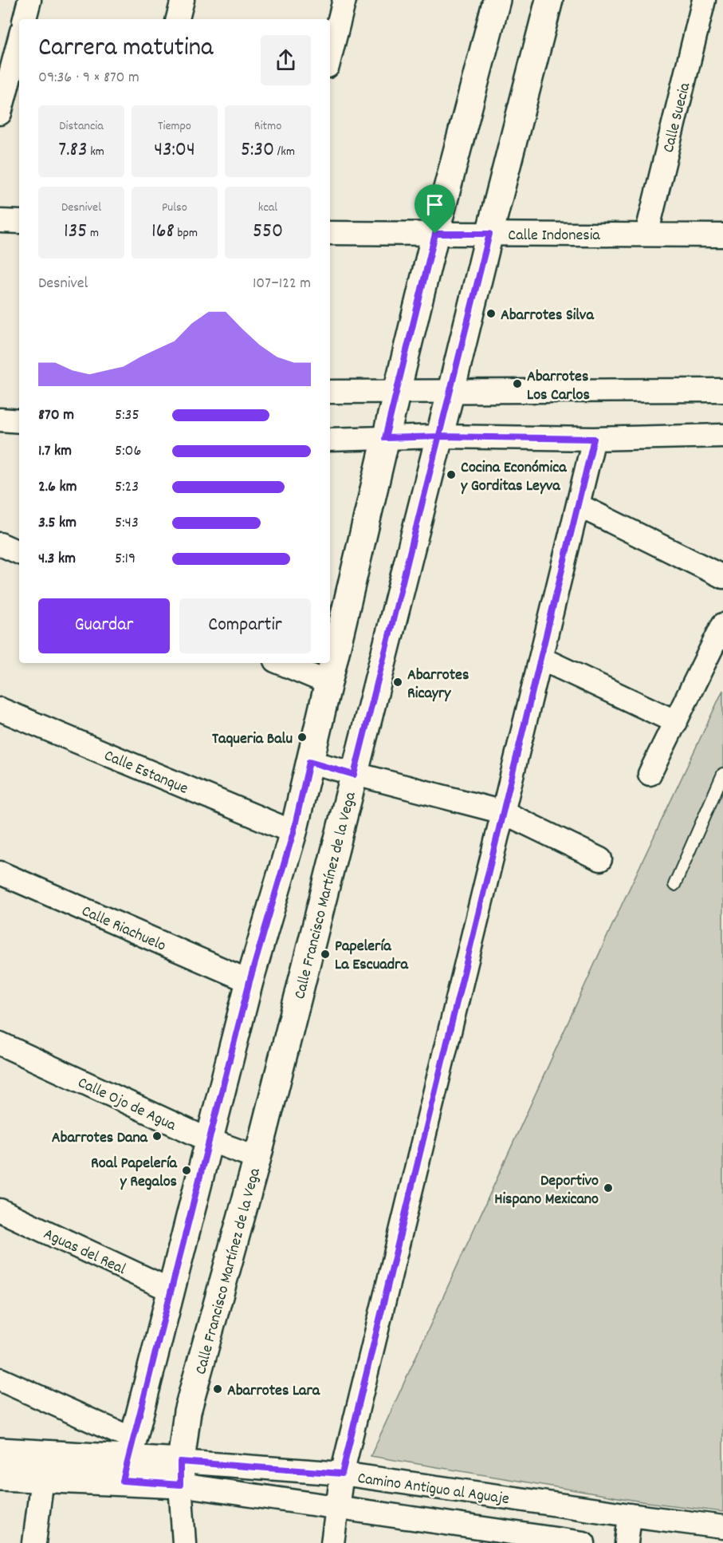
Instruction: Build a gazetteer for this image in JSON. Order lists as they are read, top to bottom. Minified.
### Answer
{"streets":{"street":["Calle Suecia","Calle Indonesia","Calle Estanque","Calle Francisco Martínez de la Vega","Calle Riachuelo","Calle Ojo de Agua","Aguas del Real","Camino Antiguo al Aguaje"]},"crossings":[["Calle Suecia","Calle Indonesia"],["Calle Indonesia","Calle Francisco Martínez de la Vega"],["Calle Francisco Martínez de la Vega","Calle Ojo de Agua"],["Calle Francisco Martínez de la Vega","Camino Antiguo al Aguaje"]],"places":["Abarrotes Silva","Abarrotes Los Carlos","Cocina Económica y Gorditas Leyva","Abarrotes Ricayry","Taqueria Balu","Papelería La Escuadra","Abarrotes Dana","Roal Papelería y Regalos","Deportivo Hispano Mexicano","Abarrotes Lara"],"page":{"heading":["Carrera matutina","09:36 · 9 × 870 m"],"stats":[["Distancia","7.83 km"],["Tiempo","43:04"],["Ritmo","5:30 /km"],["Desnivel","135 m"],["Pulso","168 bpm"],["kcal","550"]],"chart":["Desnivel","107–122 m"],"list":[{"name":"870 m","note":"5:35"},{"name":"1.7 km","note":"5:06"},{"name":"2.6 km","note":"5:23"},{"name":"3.5 km","note":"5:43"},{"name":"4.3 km","note":"5:19"}],"buttons":["Guardar","Compartir"]}}
